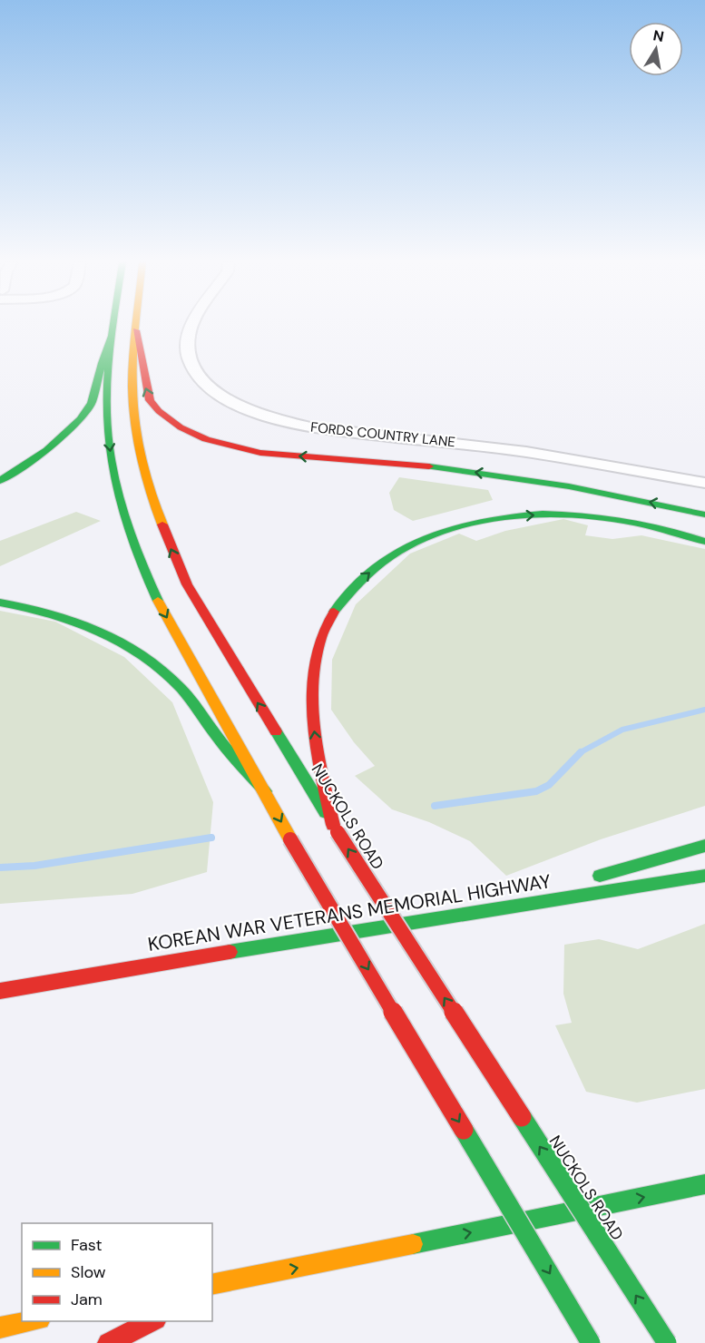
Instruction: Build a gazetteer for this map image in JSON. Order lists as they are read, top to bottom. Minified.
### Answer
{"streets":{"main road":["NUCKOLS ROAD","KOREAN WAR VETERANS MEMORIAL HIGHWAY"],"street":["FORDS COUNTRY LANE"]},"legend":["Fast","Slow","Jam"],"north":"top"}
